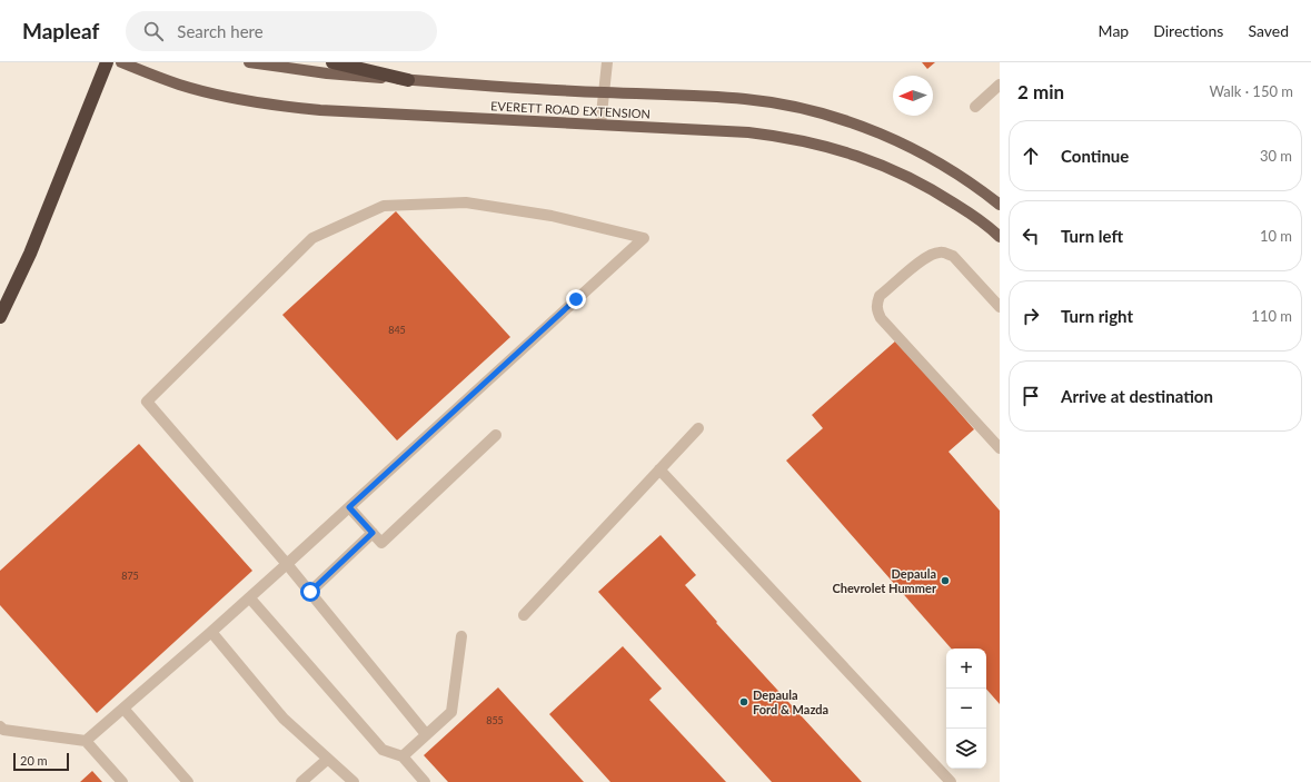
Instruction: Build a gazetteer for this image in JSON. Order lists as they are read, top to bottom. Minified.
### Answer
{"streets":{"main road":["EVERETT ROAD EXTENSION"]},"places":["Depaula Chevrolet Hummer","Depaula Ford & Mazda"],"house_numbers":["845","875","855"],"scale_bar":"20 m","north":"left","page":{"header":"Mapleaf","search":"Search here","nav":["Map","Directions","Saved"],"heading":["2 min","Walk · 150 m"],"list":[["Continue","30 m"],["Turn left","10 m"],["Turn right","110 m"],"Arrive at destination"],"map_buttons":["+","−"],"scale":"20 m"}}
